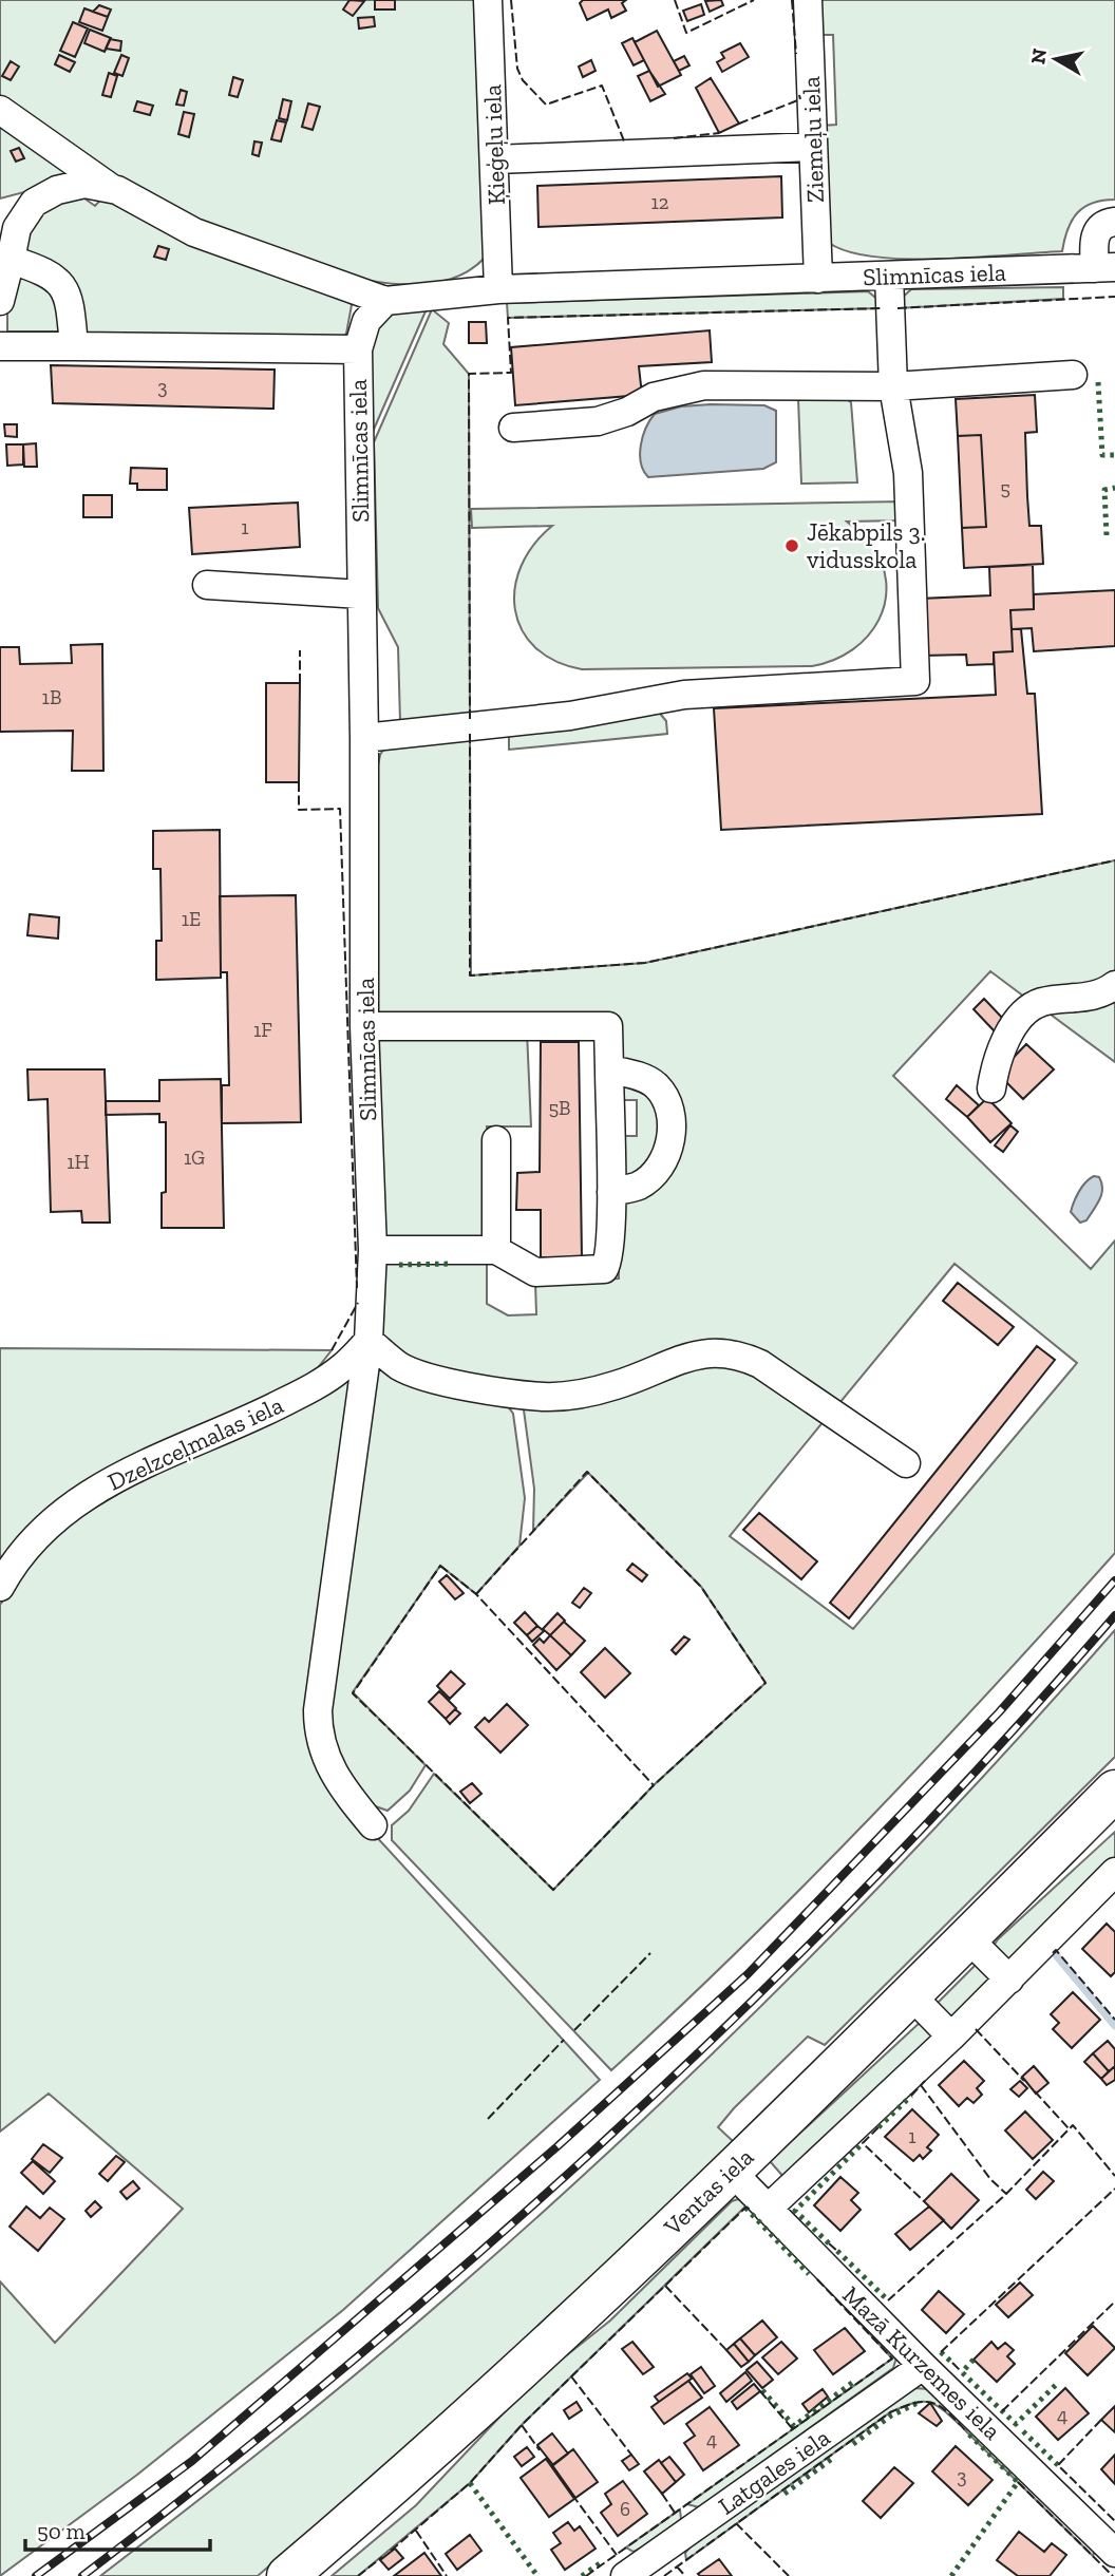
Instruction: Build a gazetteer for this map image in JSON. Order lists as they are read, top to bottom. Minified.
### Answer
{"streets":{"highway":["Ventas iela"],"street":["Ziemeļu iela","Ķieģeļu iela","Slimnīcas iela","Dzelzceļmalas iela","Mazā Kurzemes iela","Latgales iela"]},"crossings":[["Ziemeļu iela","Slimnīcas iela"],["Ķieģeļu iela","Slimnīcas iela"],["Slimnīcas iela","Dzelzceļmalas iela"],["Ventas iela","Mazā Kurzemes iela"],["Mazā Kurzemes iela","Latgales iela"]],"places":["Jēkabpils 3. vidusskola"],"house_numbers":["12","3","5","1","1B","1E","1F","5B","1G","1H","1","4","4","3","6"],"scale_bar":"50 m","north":"left"}
